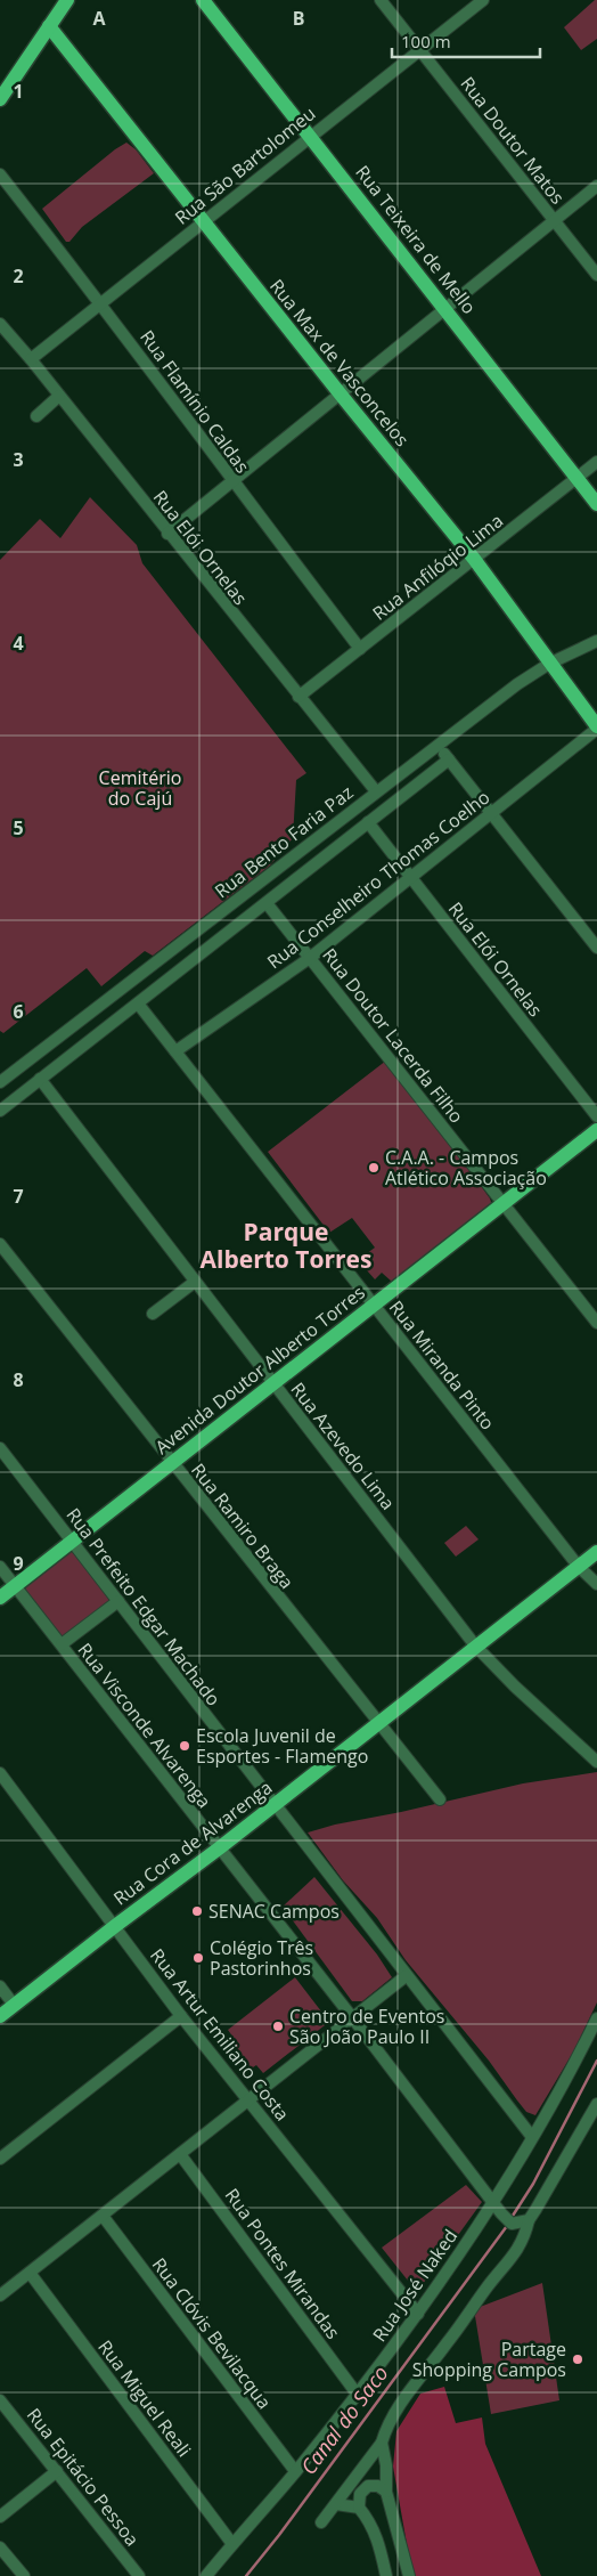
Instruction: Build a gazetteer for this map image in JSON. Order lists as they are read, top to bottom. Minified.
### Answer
{"streets":{"main road":["Rua Teixeira de Mello","Rua Max de Vasconcelos","Avenida Doutor Alberto Torres","Rua Cora de Alvarenga"],"street":["Rua Doutor Matos","Rua São Bartolomeu","Rua Flamínio Caldas","Rua Elói Ornelas","Rua Anfilóqio Lima","Rua Bento Faria Paz","Rua Conselheiro Thomas Coelho","Rua Doutor Lacerda Filho","Rua Miranda Pinto","Rua Azevedo Lima","Rua Ramiro Braga","Rua Prefeito Edgar Machado","Rua Visconde Alvarenga","Rua Artur Emiliano Costa","Rua Pontes Mirandas","Rua José Naked","Rua Clóvis Bevilacqua","Rua Miguel Reali","Rua Epitácio Pessoa"]},"crossings":[["Rua Doutor Matos","Rua São Bartolomeu"],["Rua São Bartolomeu","Rua Teixeira de Mello"],["Rua São Bartolomeu","Rua Max de Vasconcelos"],["Rua São Bartolomeu","Rua Flamínio Caldas"],["Rua São Bartolomeu","Rua Elói Ornelas"],["Rua Teixeira de Mello","Rua Anfilóqio Lima"],["Rua Max de Vasconcelos","Rua Anfilóqio Lima"],["Rua Max de Vasconcelos","Rua Bento Faria Paz"],["Rua Max de Vasconcelos","Rua Conselheiro Thomas Coelho"],["Rua Flamínio Caldas","Rua Anfilóqio Lima"],["Rua Elói Ornelas","Rua Anfilóqio Lima"],["Rua Elói Ornelas","Rua Bento Faria Paz"],["Rua Elói Ornelas","Rua Conselheiro Thomas Coelho"],["Rua Bento Faria Paz","Rua Doutor Lacerda Filho"],["Rua Bento Faria Paz","Rua Miranda Pinto"],["Rua Bento Faria Paz","Rua Azevedo Lima"],["Rua Conselheiro Thomas Coelho","Rua Doutor Lacerda Filho"],["Rua Conselheiro Thomas Coelho","Rua Miranda Pinto"],["Rua Doutor Lacerda Filho","Avenida Doutor Alberto Torres"],["Rua Miranda Pinto","Avenida Doutor Alberto Torres"],["Rua Miranda Pinto","Rua Cora de Alvarenga"],["Avenida Doutor Alberto Torres","Rua Azevedo Lima"],["Avenida Doutor Alberto Torres","Rua Ramiro Braga"],["Avenida Doutor Alberto Torres","Rua Prefeito Edgar Machado"],["Avenida Doutor Alberto Torres","Rua Visconde Alvarenga"],["Rua Azevedo Lima","Rua Cora de Alvarenga"],["Rua Ramiro Braga","Rua Cora de Alvarenga"],["Rua Prefeito Edgar Machado","Rua Cora de Alvarenga"],["Rua Prefeito Edgar Machado","Rua José Naked"],["Rua Visconde Alvarenga","Rua Cora de Alvarenga"],["Rua Visconde Alvarenga","Rua José Naked"],["Rua Cora de Alvarenga","Rua Artur Emiliano Costa"],["Rua Artur Emiliano Costa","Rua José Naked"],["Rua Pontes Mirandas","Rua José Naked"],["Rua José Naked","Rua Clóvis Bevilacqua"],["Rua José Naked","Rua Miguel Reali"]],"districts":["Parque Alberto Torres"],"water":["Canal do Saco"],"parks":["Cemitério do Cajú"],"places":["C.A.A. - Campos Atlético Associação","Escola Juvenil de Esportes - Flamengo","SENAC Campos","Colégio Três Pastorinhos","Centro de Eventos São João Paulo II","Partage Shopping Campos"],"scale_bar":"100 m","grid":{"columns":["A","B"],"rows":["1","2","3","4","5","6","7","8","9"]}}
